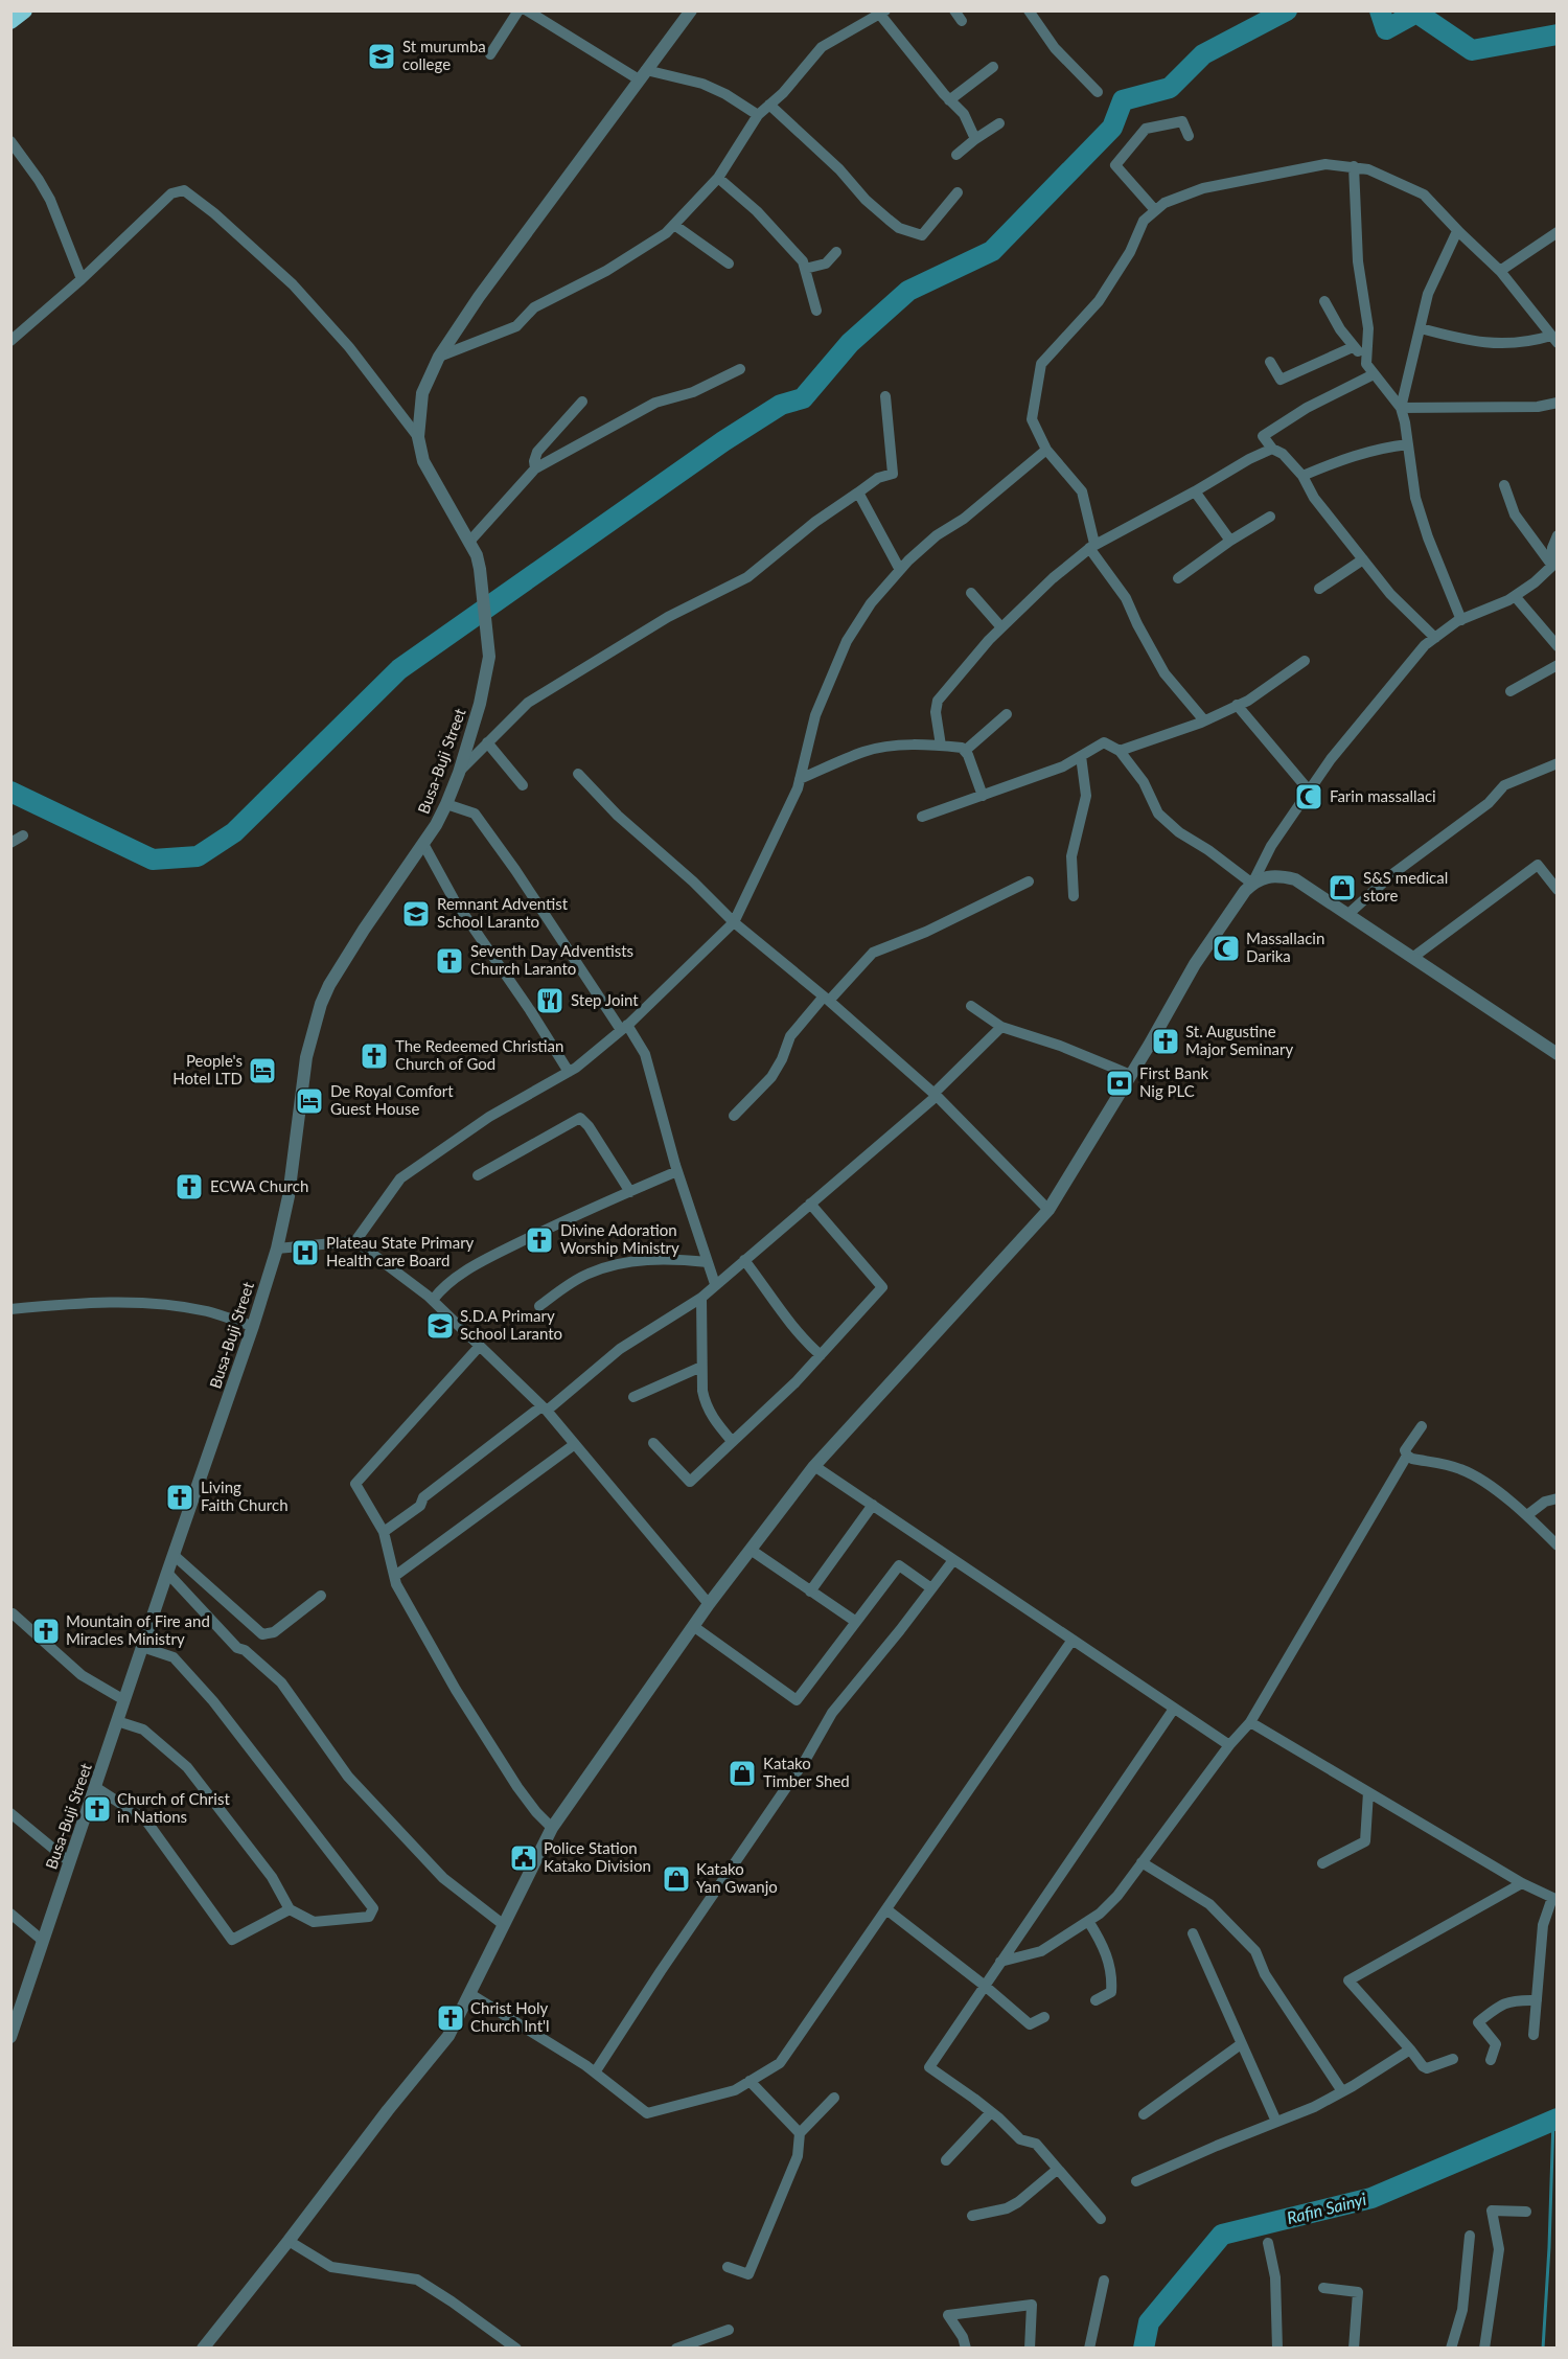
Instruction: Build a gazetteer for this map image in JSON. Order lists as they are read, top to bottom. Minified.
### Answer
{"streets":{"street":["Busa-Buji Street"]},"water":["Rafin Sainyi"],"places":{"school or university":["St murumba college","Remnant Adventist School Laranto","S.D.A Primary School Laranto"],"mosque":["Farin massallaci","Massallacin Darika"],"shop":["S&S medical store","Katako Timber Shed","Katako Yan Gwanjo"],"church":["Seventh Day Adventists Church Laranto","St. Augustine Major Seminary","The Redeemed Christian Church of God","ECWA Church","Divine Adoration Worship Ministry","Living Faith Church","Mountain of Fire and Miracles Ministry","Church of Christ in Nations","Christ Holy Church Int'l"],"restaurant":["Step Joint"],"hotel":["People's Hotel LTD","De Royal Comfort Guest House"],"bank":["First Bank Nig PLC"],"hospital":["Plateau State Primary Health care Board"],"public building":["Police Station Katako Division"]}}
